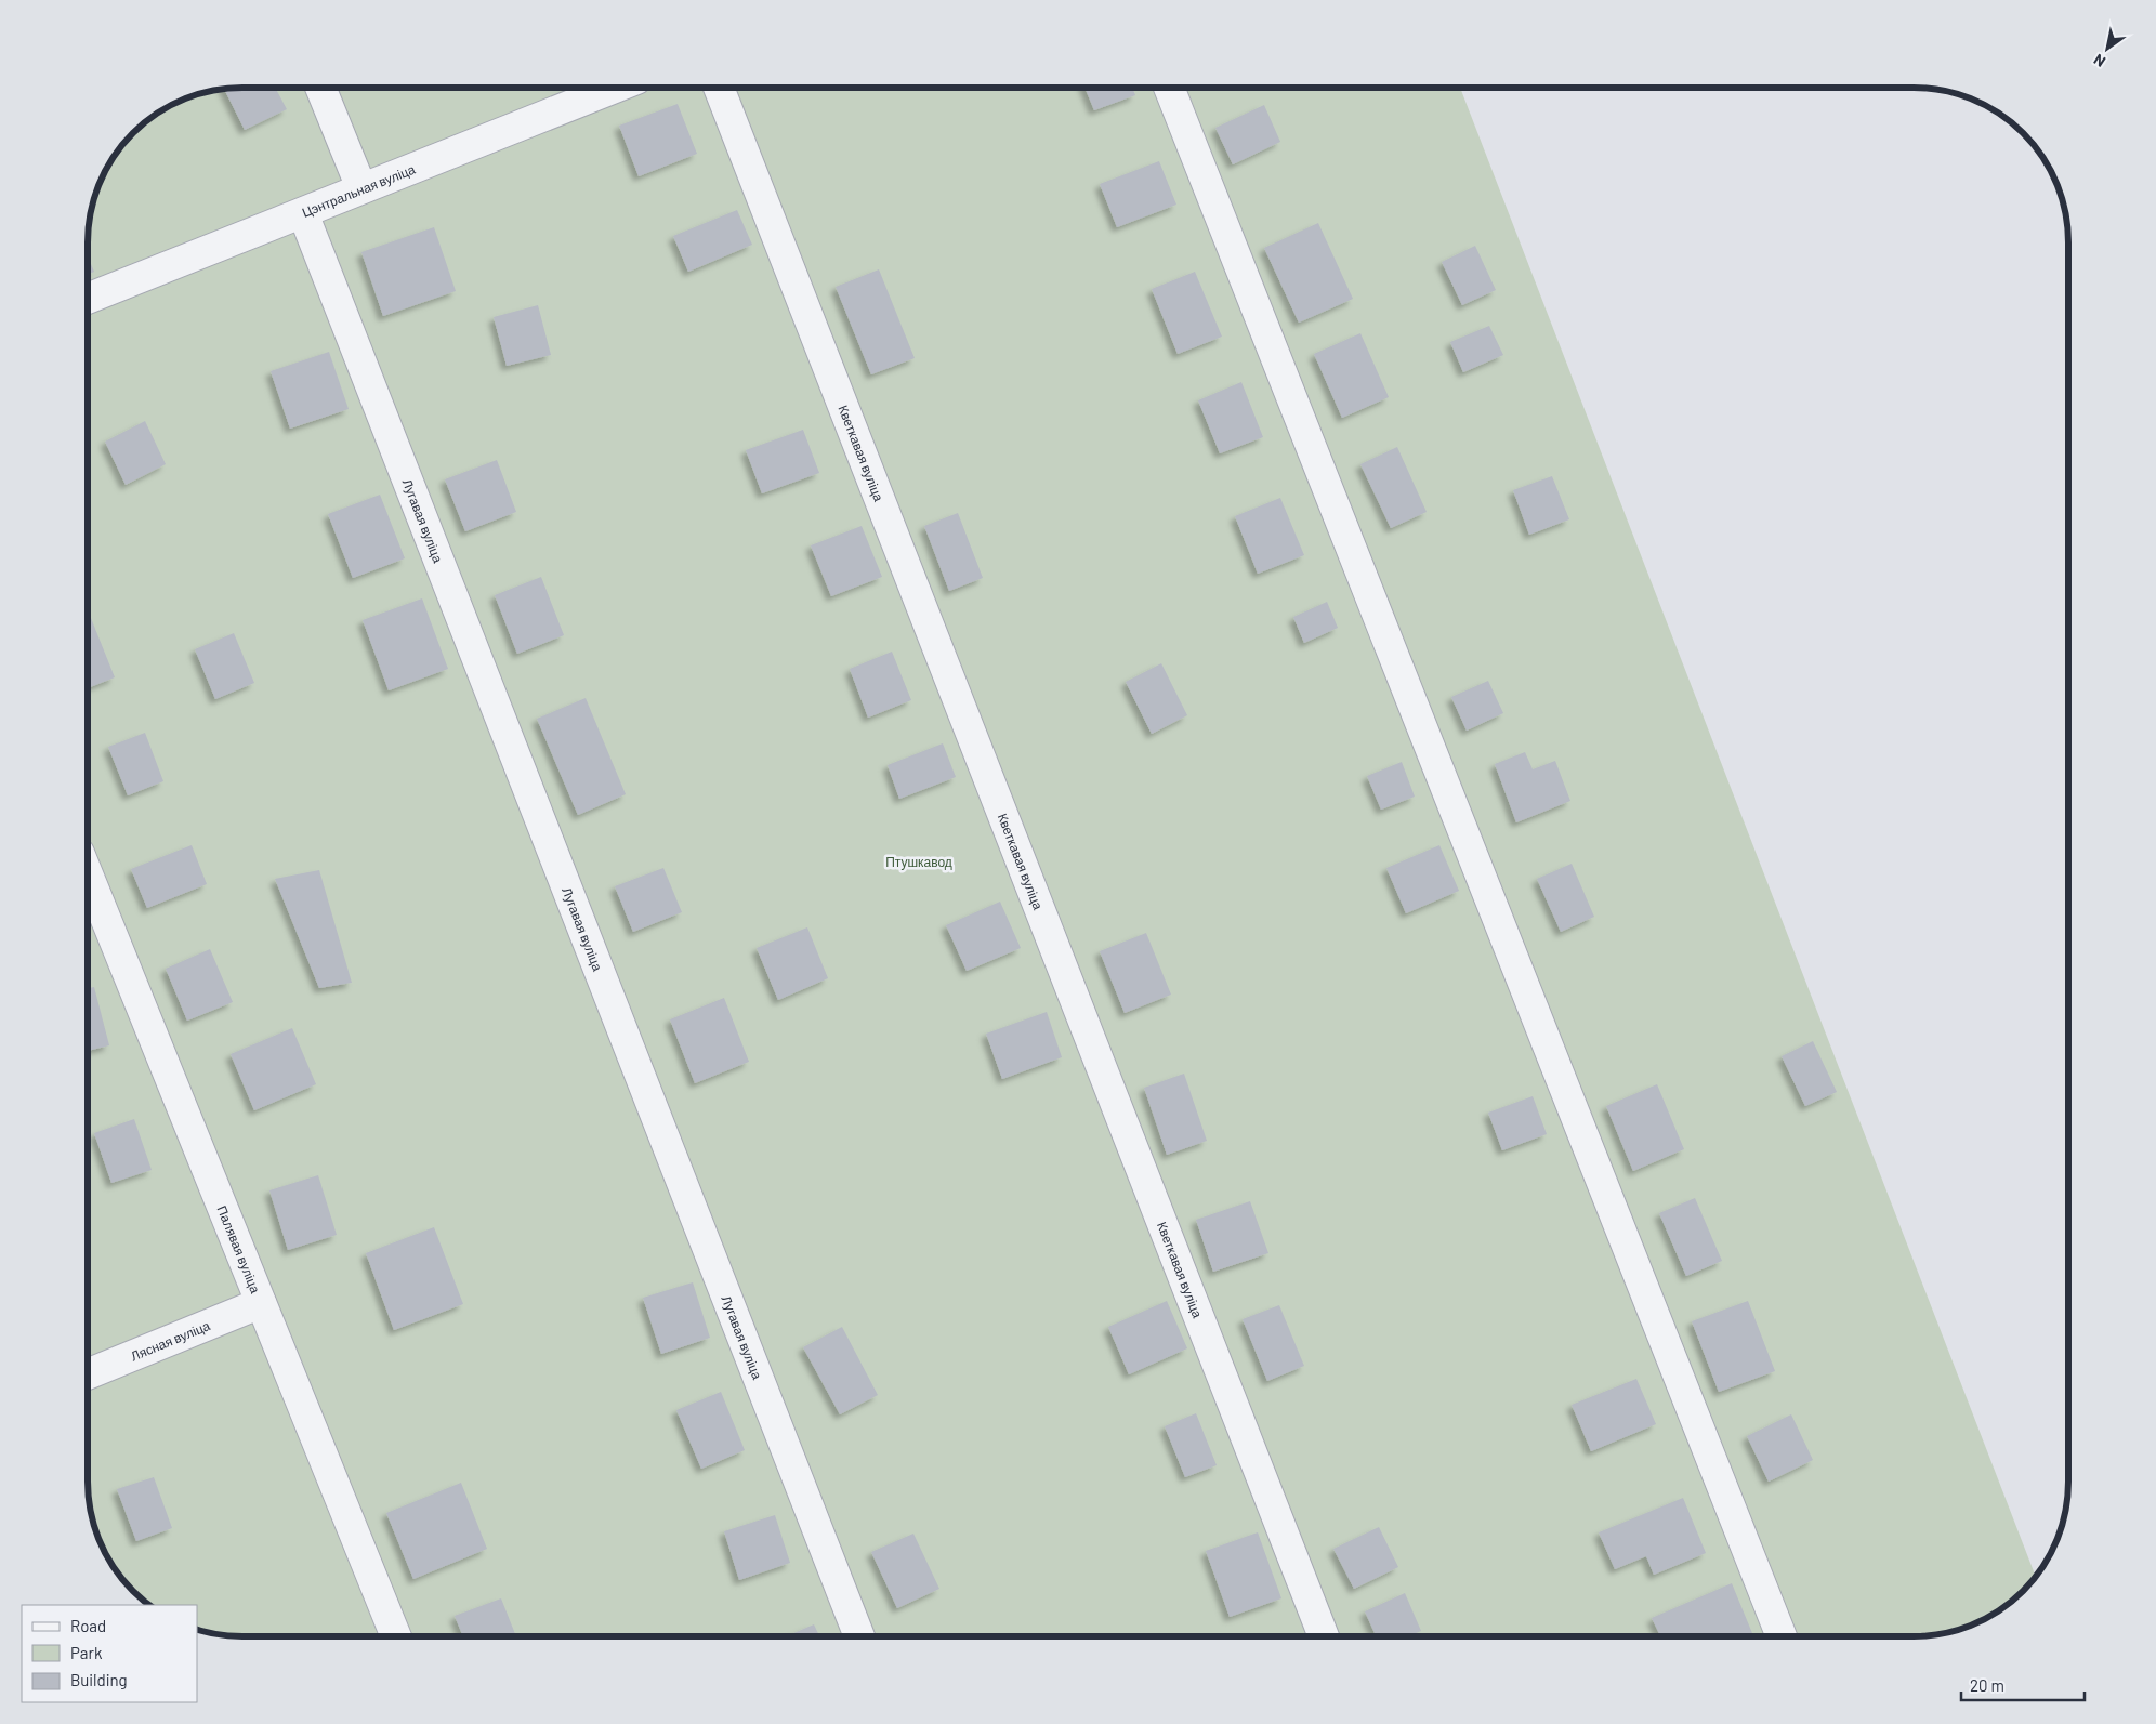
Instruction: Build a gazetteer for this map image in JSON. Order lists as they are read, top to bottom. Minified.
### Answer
{"streets":{"street":["Цэнтральная вуліца","Кветкавая вуліца","Лугавая вуліца","Палявая вуліца","Лясная вуліца"]},"crossings":[["Цэнтральная вуліца","Лугавая вуліца"],["Палявая вуліца","Лясная вуліца"]],"parks":["Птушкавод"],"legend":["Road","Park","Building"],"scale_bar":"20 m","north":"bottom left"}
